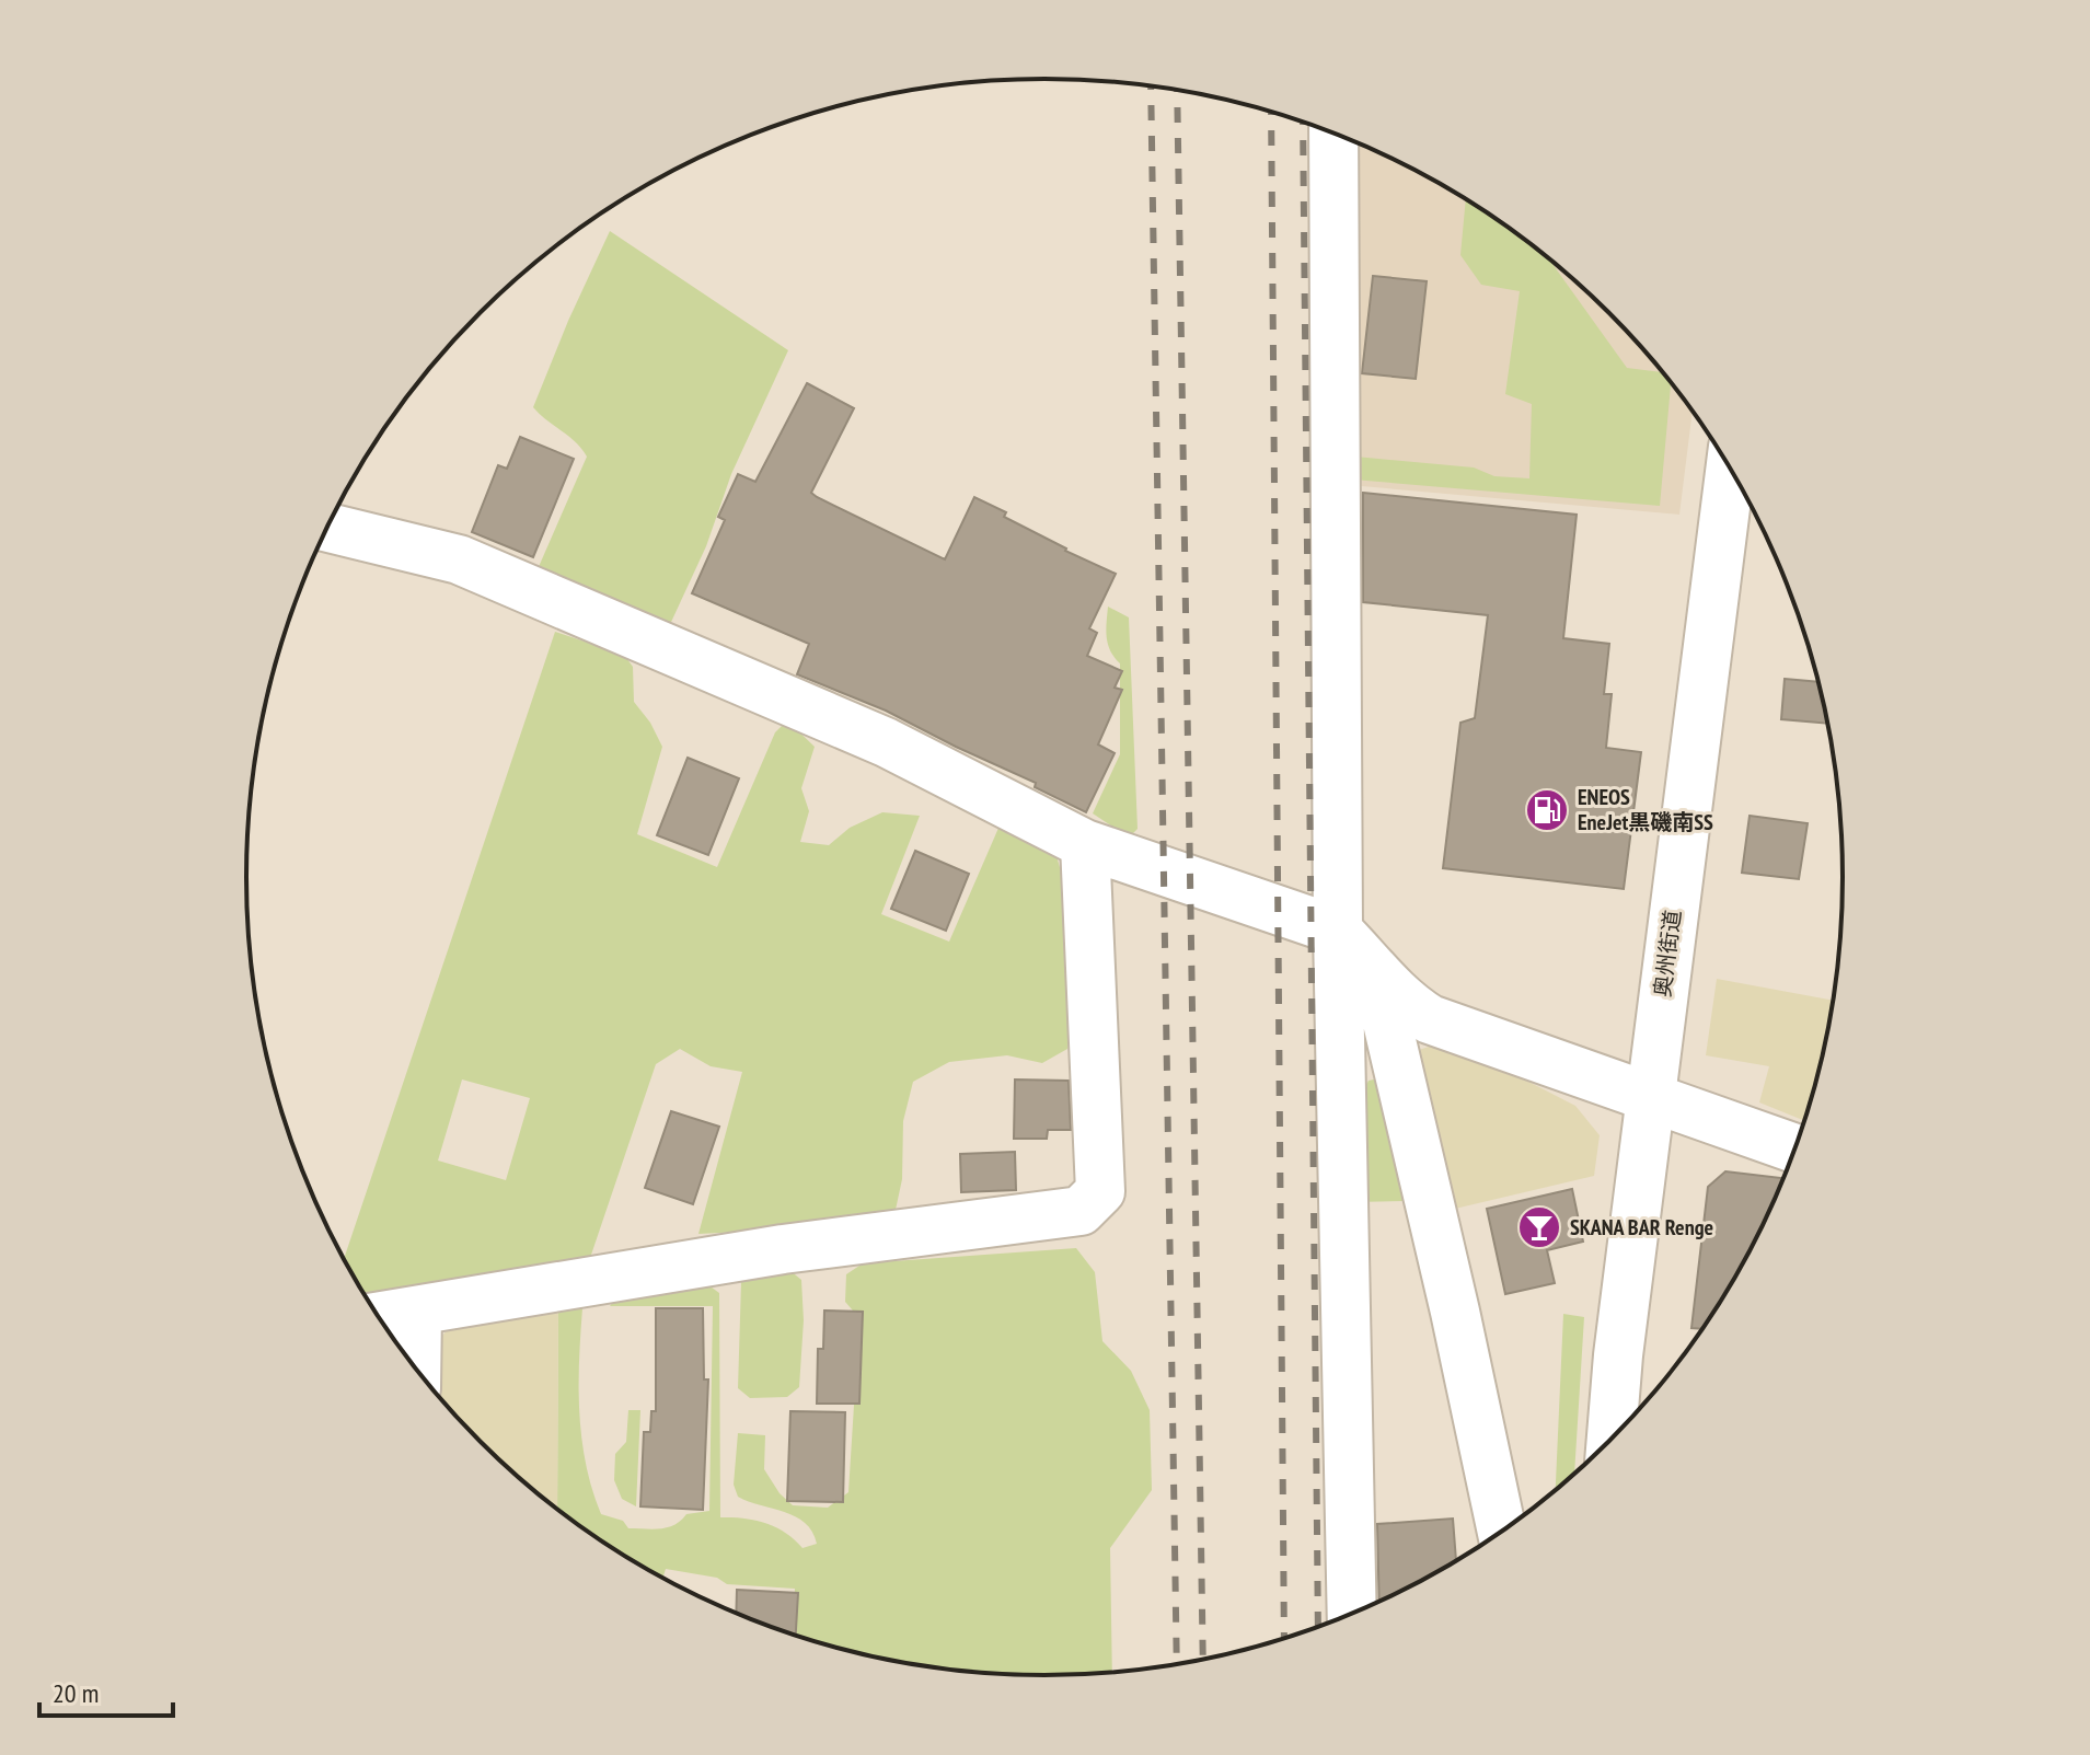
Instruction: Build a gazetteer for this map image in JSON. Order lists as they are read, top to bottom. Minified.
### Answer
{"streets":{"street":["奥州街道"]},"places":{"fuel station":["ENEOS EneJet黒磯南SS"],"bar":["SKANA BAR Renge"]},"scale_bar":"20 m"}
